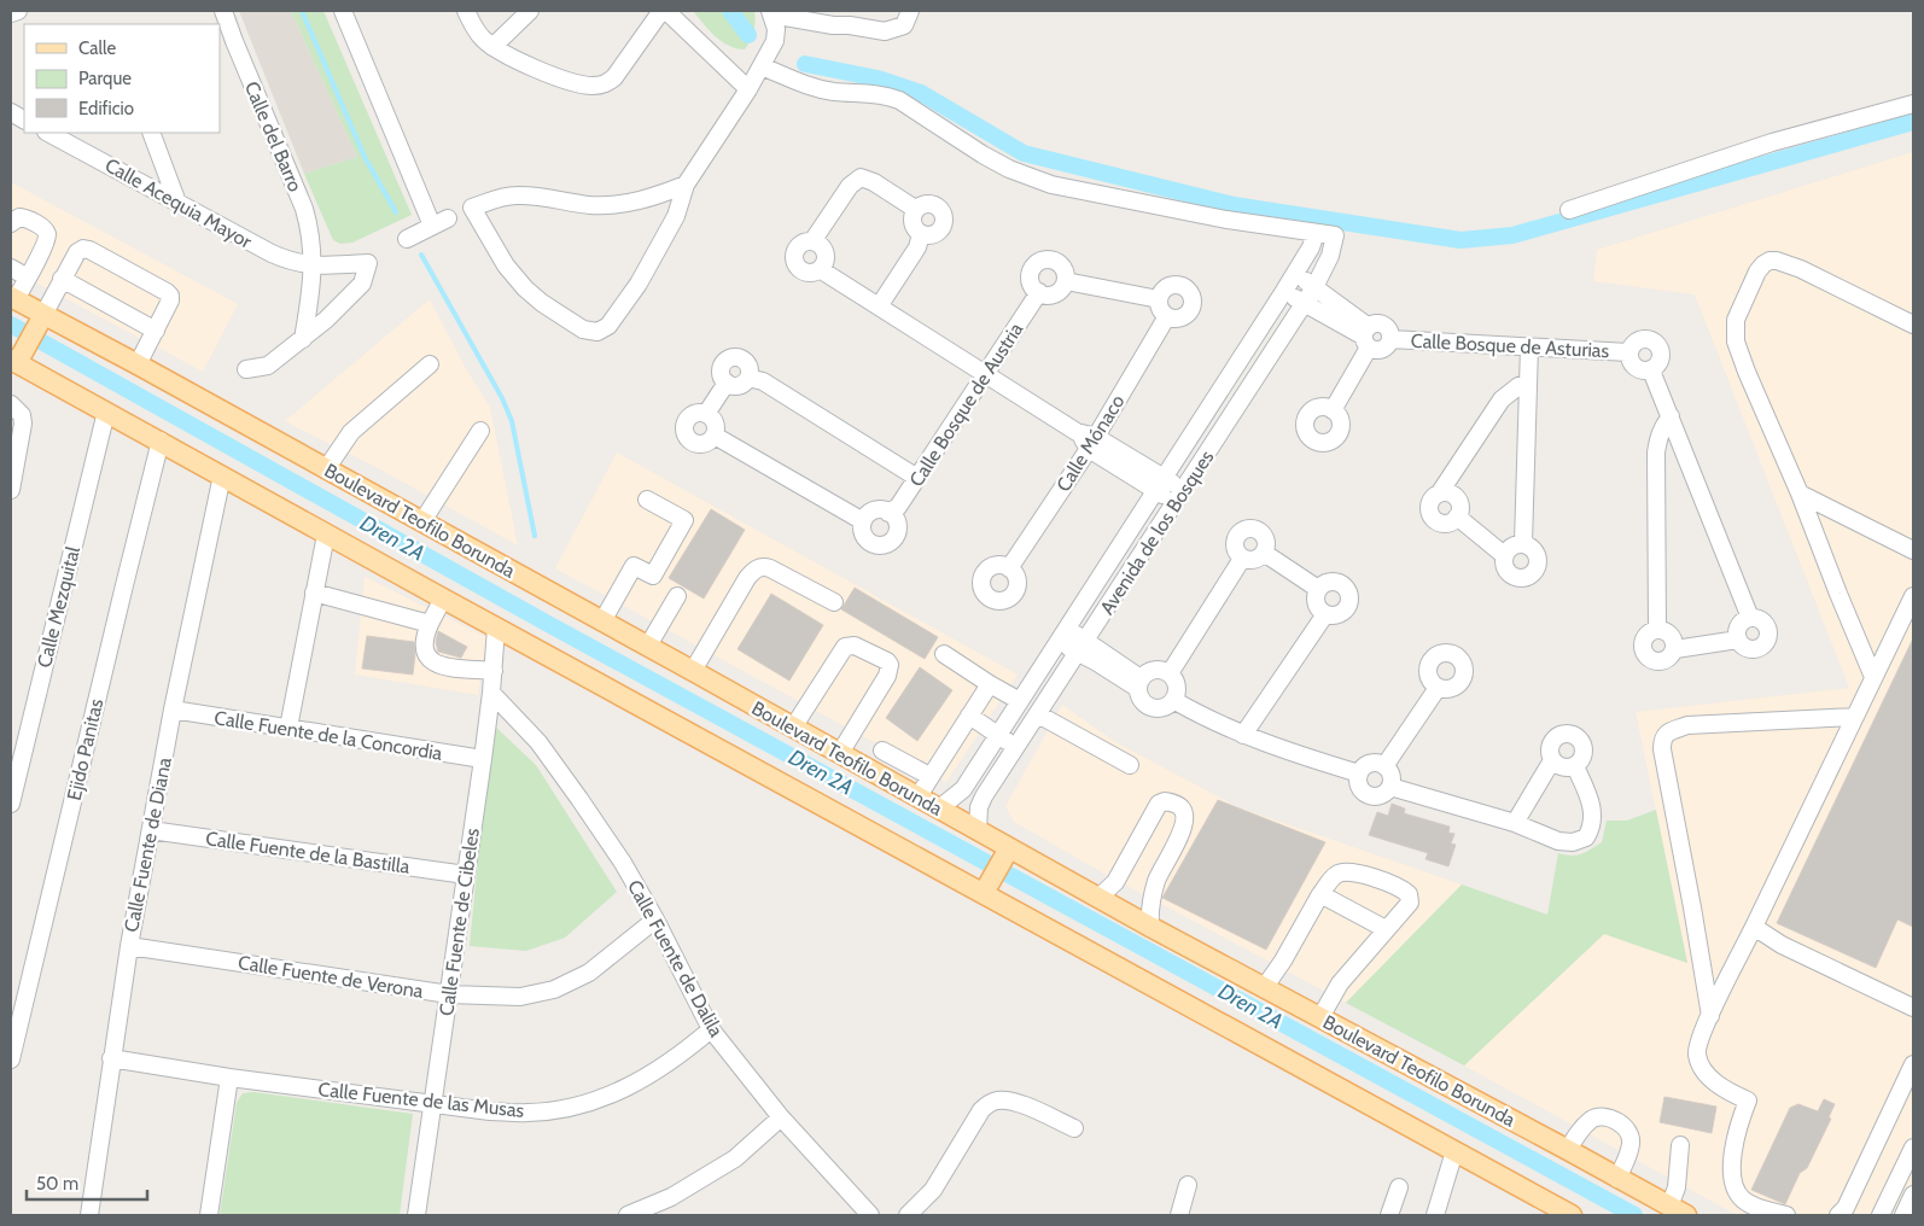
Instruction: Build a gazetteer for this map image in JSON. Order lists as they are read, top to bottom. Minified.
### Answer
{"streets":{"main road":["Boulevard Teofilo Borunda"],"street":["Calle del Barro","Calle Acequia Mayor","Calle Bosque de Asturias","Calle Bosque de Austria","Calle Mónaco","Avenida de los Bosques","Calle Mezquital","Calle Fuente de la Concordia","Ejido Panitas","Calle Fuente de Diana","Calle Fuente de la Bastilla","Calle Fuente de Cibeles","Calle Fuente de Dalila","Calle Fuente de Verona","Calle Fuente de las Musas"]},"crossings":[["Calle del Barro","Calle Acequia Mayor"],["Boulevard Teofilo Borunda","Avenida de los Bosques"],["Calle Fuente de la Concordia","Calle Fuente de Diana"],["Calle Fuente de la Concordia","Calle Fuente de Cibeles"],["Calle Fuente de Diana","Calle Fuente de la Bastilla"],["Calle Fuente de Diana","Calle Fuente de Verona"],["Calle Fuente de Diana","Calle Fuente de las Musas"],["Calle Fuente de la Bastilla","Calle Fuente de Cibeles"],["Calle Fuente de Cibeles","Calle Fuente de Dalila"],["Calle Fuente de Cibeles","Calle Fuente de Verona"],["Calle Fuente de Cibeles","Calle Fuente de las Musas"],["Calle Fuente de Dalila","Calle Fuente de Verona"],["Calle Fuente de Dalila","Calle Fuente de las Musas"]],"water":["Dren 2A"],"legend":["Calle","Parque","Edificio"],"scale_bar":"50 m"}
